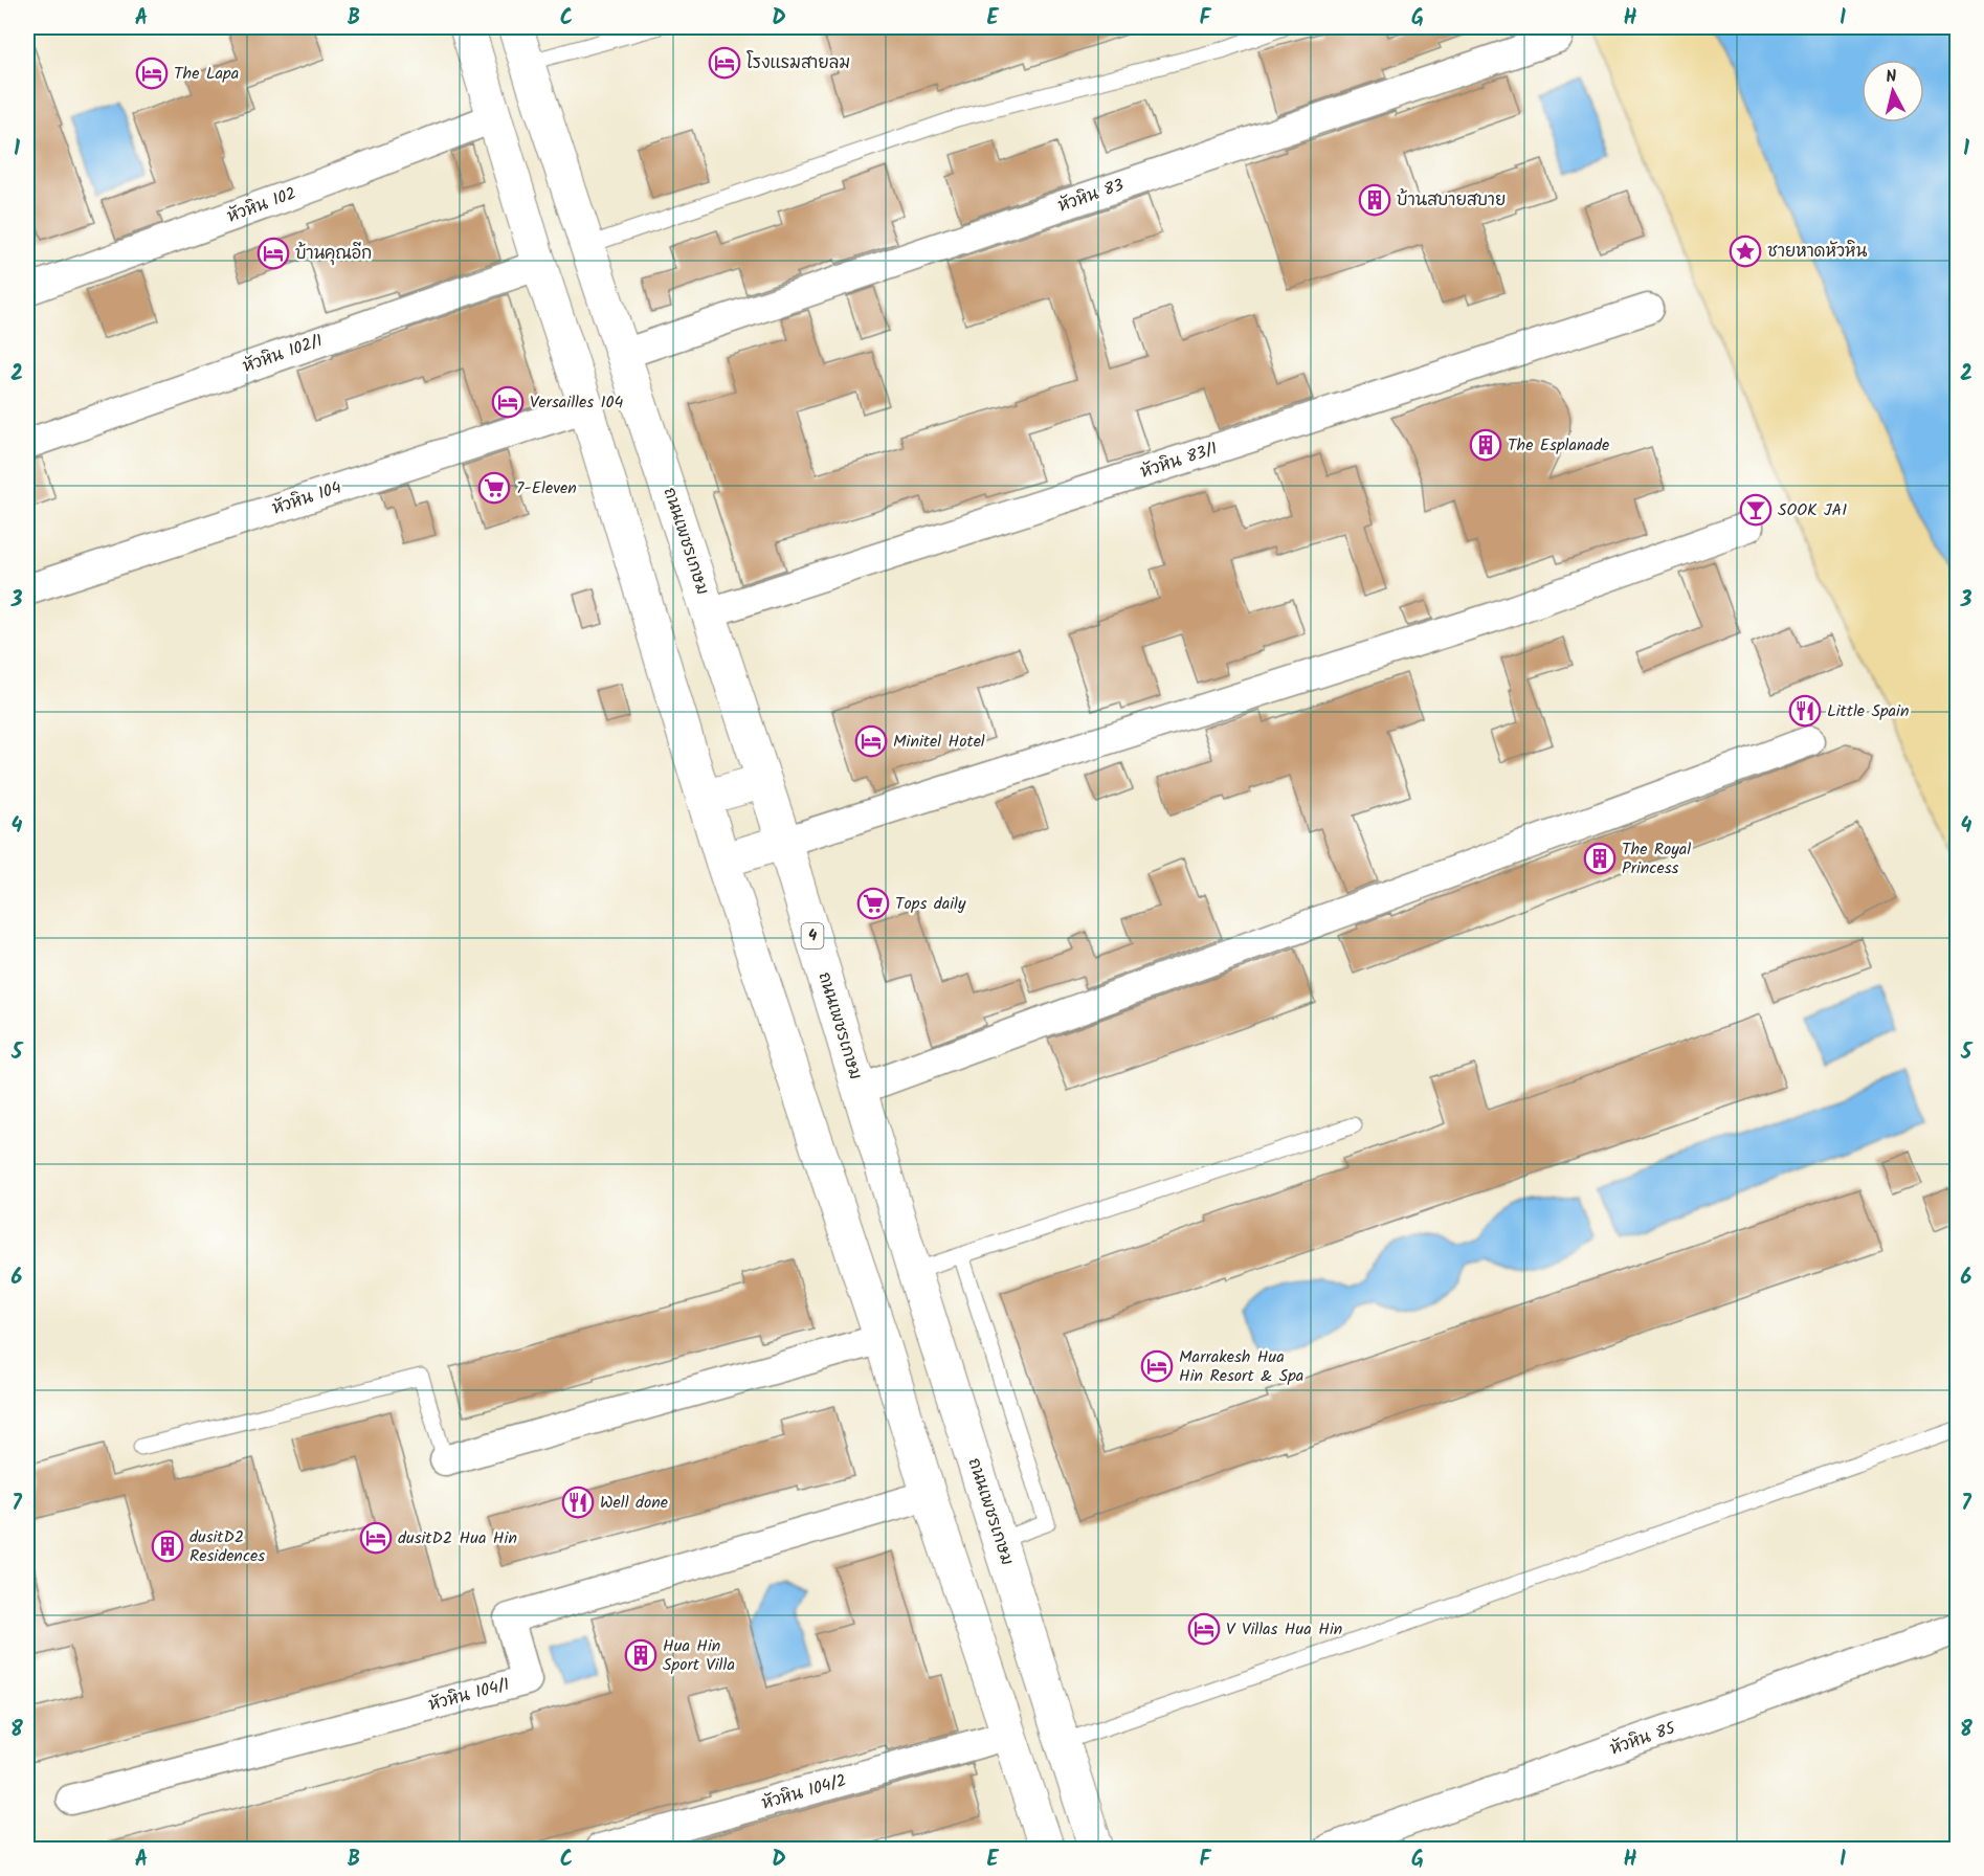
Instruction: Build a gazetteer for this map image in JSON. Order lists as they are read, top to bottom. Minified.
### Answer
{"streets":{"main road":["ถนนเพชรเกษม","4"],"street":["หัวหิน 83","หัวหิน 102","หัวหิน 102/1","หัวหิน 83/1","หัวหิน 104","หัวหิน 104/1","หัวหิน 85","หัวหิน 104/2"]},"crossings":[["หัวหิน 83","ถนนเพชรเกษม"],["หัวหิน 83/1","ถนนเพชรเกษม"]],"places":{"hotel":["โรงแรมสายลม","The Lapa","บ้านคุณอีก","Versailles 104","Minitel Hotel","Marrakesh Hua Hin Resort & Spa","dusitD2 Hua Hin","V Villas Hua Hin"],"building":["บ้านสบายสบาย","The Esplanade","The Royal Princess","dusitD2 Residences","Hua Hin Sport Villa"],"place":["ชายหาดหัวหิน"],"supermarket":["7-Eleven","Tops daily"],"bar":["SOOK JAI"],"restaurant":["Little Spain","Well done"]},"north":"top","grid":{"columns":["A","B","C","D","E","F","G","H","I"],"rows":["1","2","3","4","5","6","7","8"]}}
